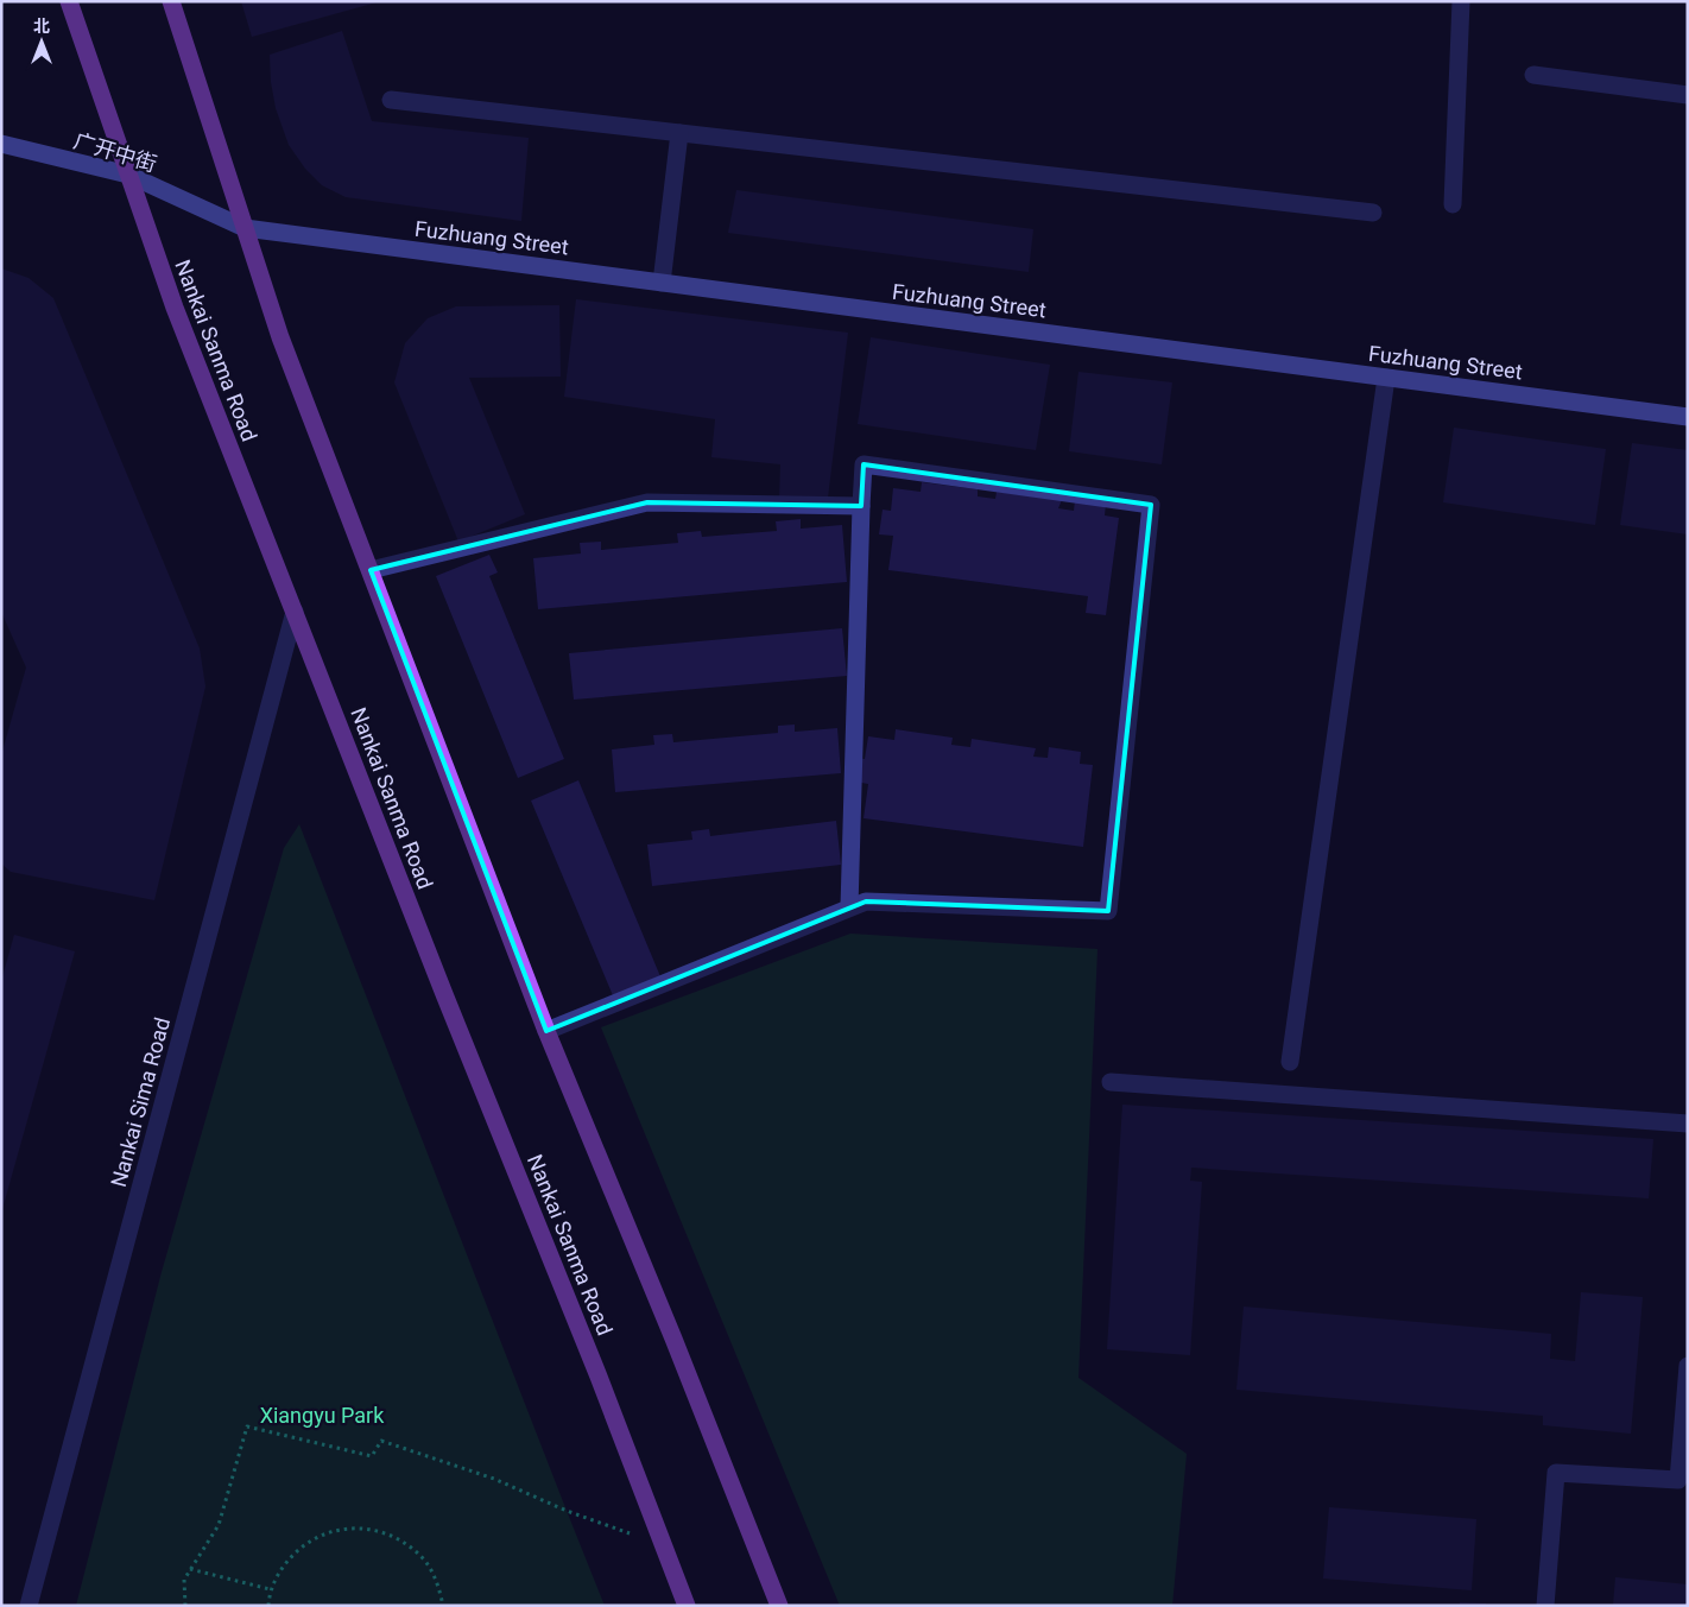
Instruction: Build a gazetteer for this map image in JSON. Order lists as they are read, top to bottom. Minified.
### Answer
{"streets":{"main road":["Nankai Sanma Road"],"street":["广开中街","Fuzhuang Street","Nankai Sima Road"]},"crossings":[["广开中街","Fuzhuang Street"],["广开中街","Nankai Sanma Road"],["Nankai Sanma Road","Nankai Sima Road"]],"parks":["Xiangyu Park"],"north":"top"}
